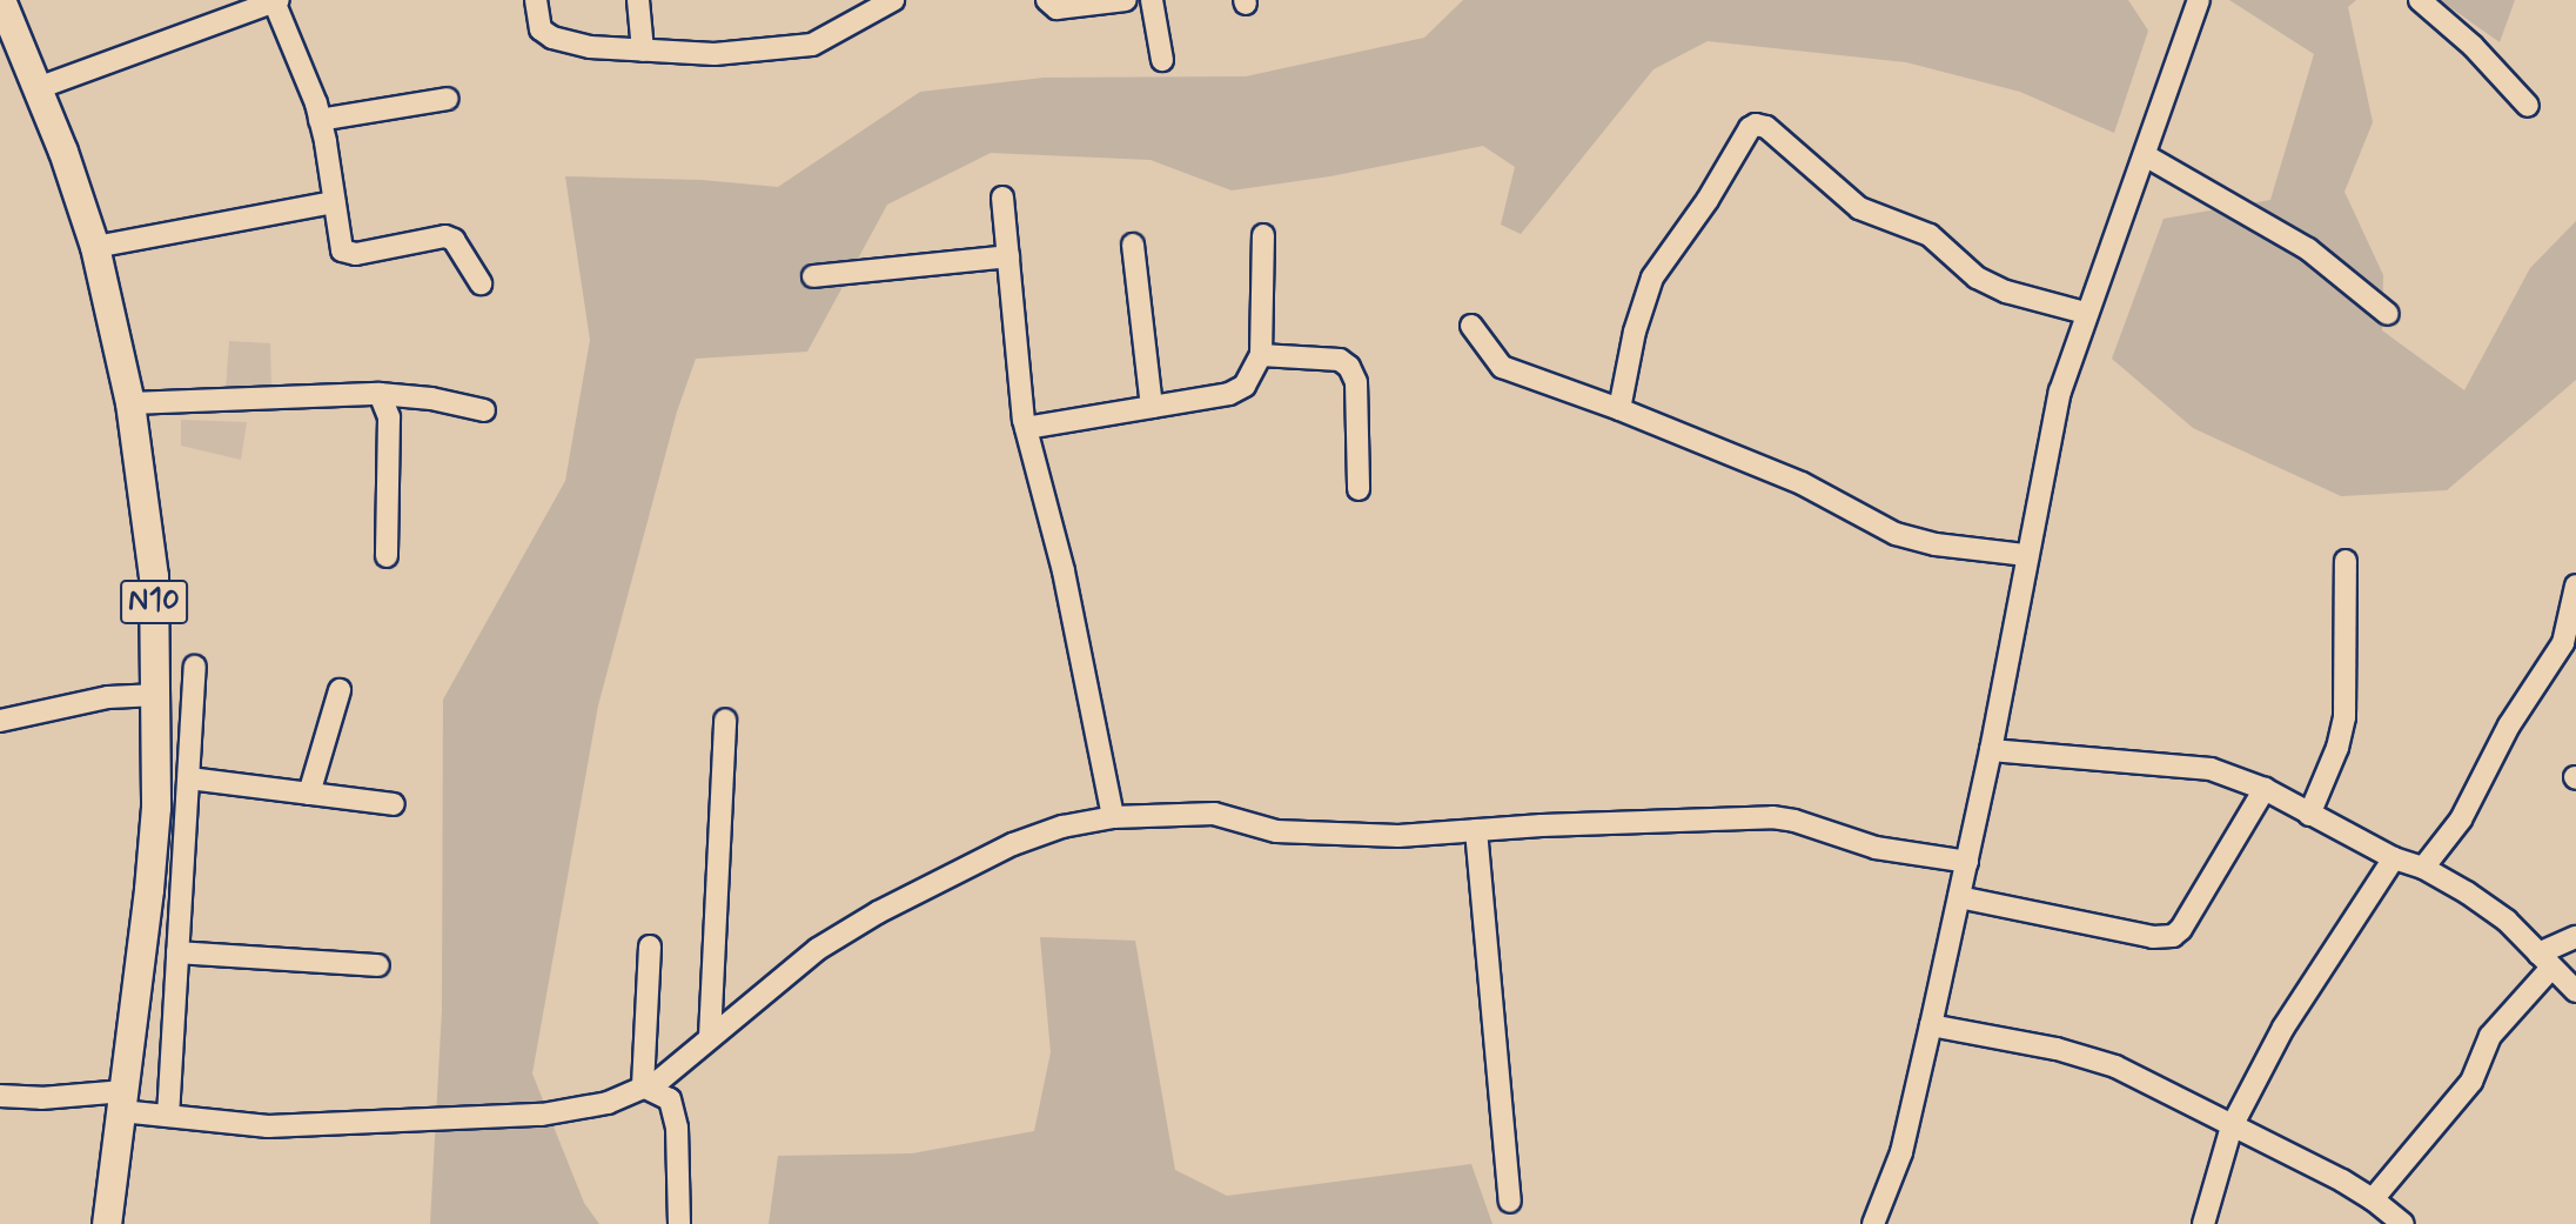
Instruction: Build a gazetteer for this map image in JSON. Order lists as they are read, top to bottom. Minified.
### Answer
{"streets":{"highway":["N10"]}}
